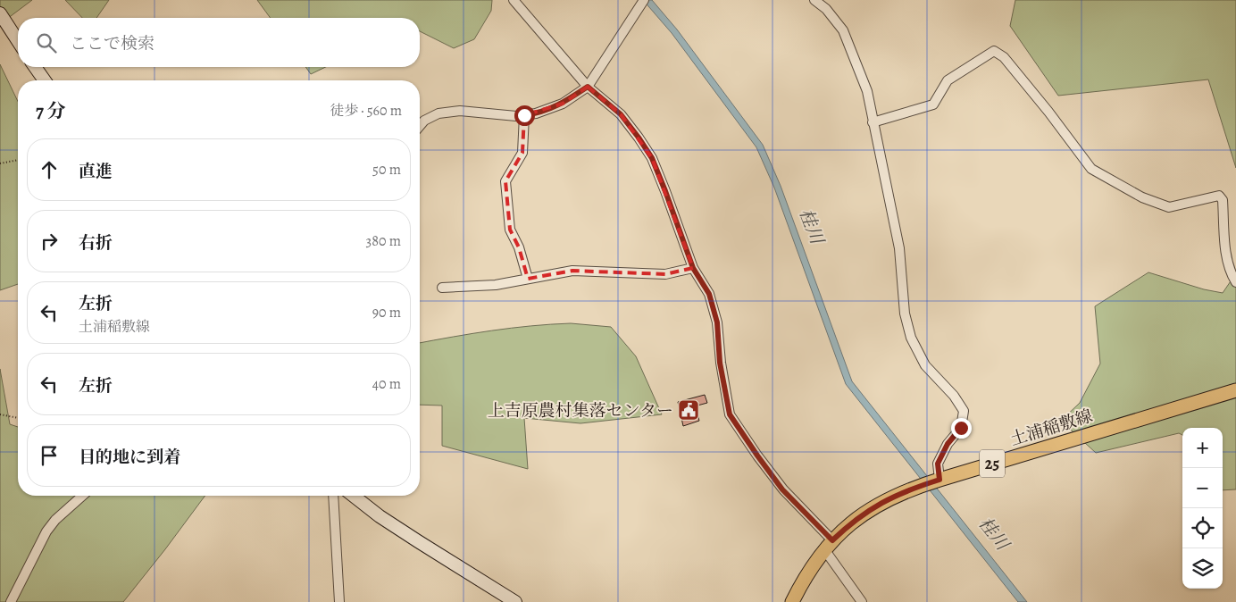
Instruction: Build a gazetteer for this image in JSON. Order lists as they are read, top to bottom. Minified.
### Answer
{"streets":{"main road":["土浦稲敷線","25"]},"water":["桂川"],"places":{"public building":["上吉原農村集落センター"]},"page":{"search":"ここで検索","heading":["7 分","徒歩 · 560 m"],"list":[["直進","50 m"],["右折","380 m"],["左折","土浦稲敷線","90 m"],["左折","40 m"],"目的地に到着"],"map_buttons":["+","−"]}}
